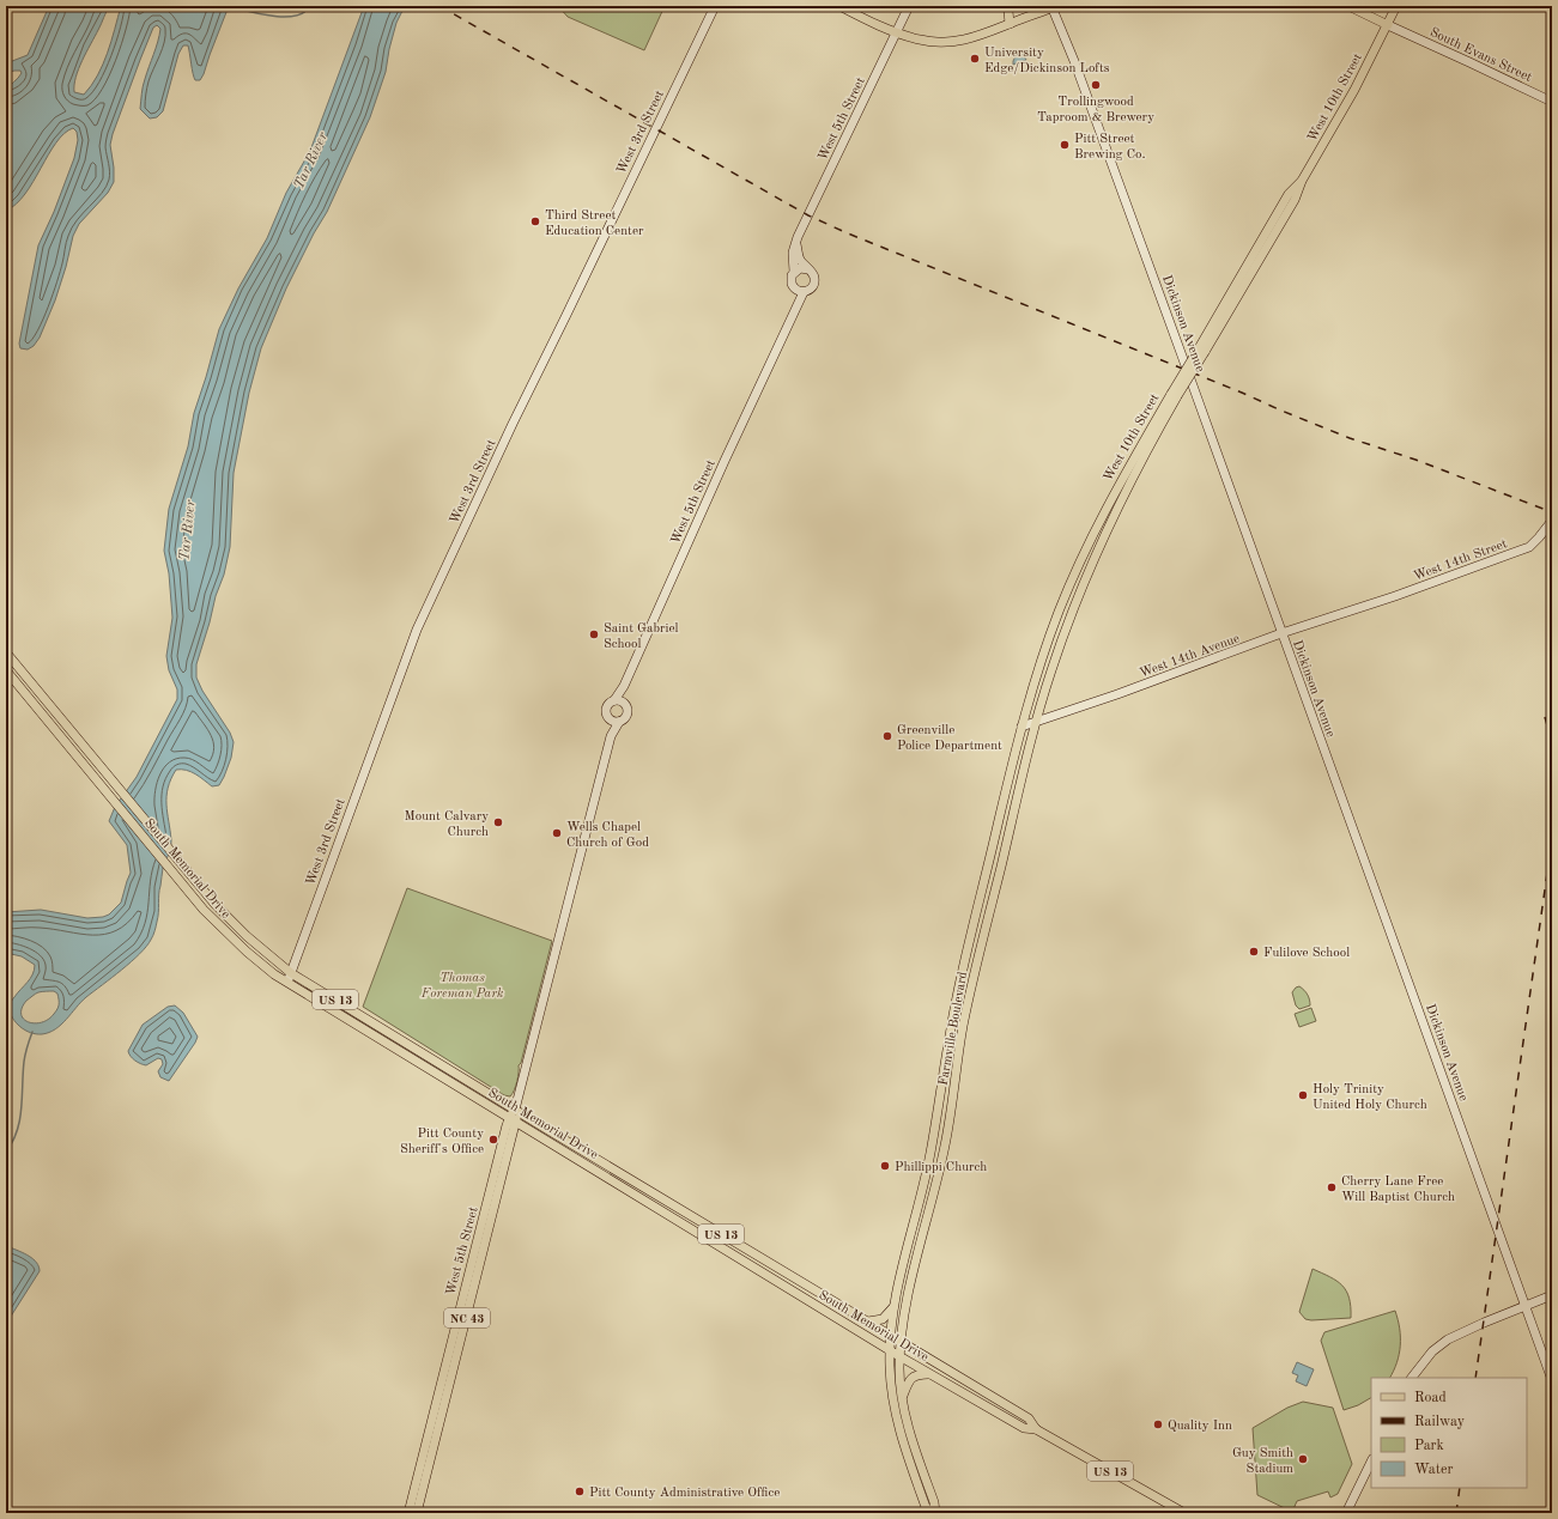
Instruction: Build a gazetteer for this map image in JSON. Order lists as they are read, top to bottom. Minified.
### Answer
{"streets":{"main road":["South Evans Street","West 10th Street","West 5th Street","West 3rd Street","Dickinson Avenue","West 14th Street","West 14th Avenue","South Memorial Drive","US 13","Farmville Boulevard","NC 43"]},"crossings":[["South Evans Street","West 10th Street"],["West 10th Street","West 14th Avenue"],["West 10th Street","Farmville Boulevard"],["West 5th Street","South Memorial Drive"],["West 3rd Street","South Memorial Drive"],["Dickinson Avenue","West 14th Avenue"],["West 14th Street","West 14th Avenue"],["West 14th Avenue","Farmville Boulevard"],["South Memorial Drive","Farmville Boulevard"]],"water":["Tar River"],"parks":["Thomas Foreman Park"],"places":["University Edge/Dickinson Lofts","Trollingwood Taproom & Brewery","Pitt Street Brewing Co.","Third Street Education Center","Saint Gabriel School","Greenville Police Department","Mount Calvary Church","Wells Chapel Church of God","Fulilove School","Holy Trinity United Holy Church","Pitt County Sheriff's Office","Phillippi Church","Cherry Lane Free Will Baptist Church","Quality Inn","Guy Smith Stadium","Pitt County Administrative Office"],"legend":["Road","Railway","Park","Water"]}
